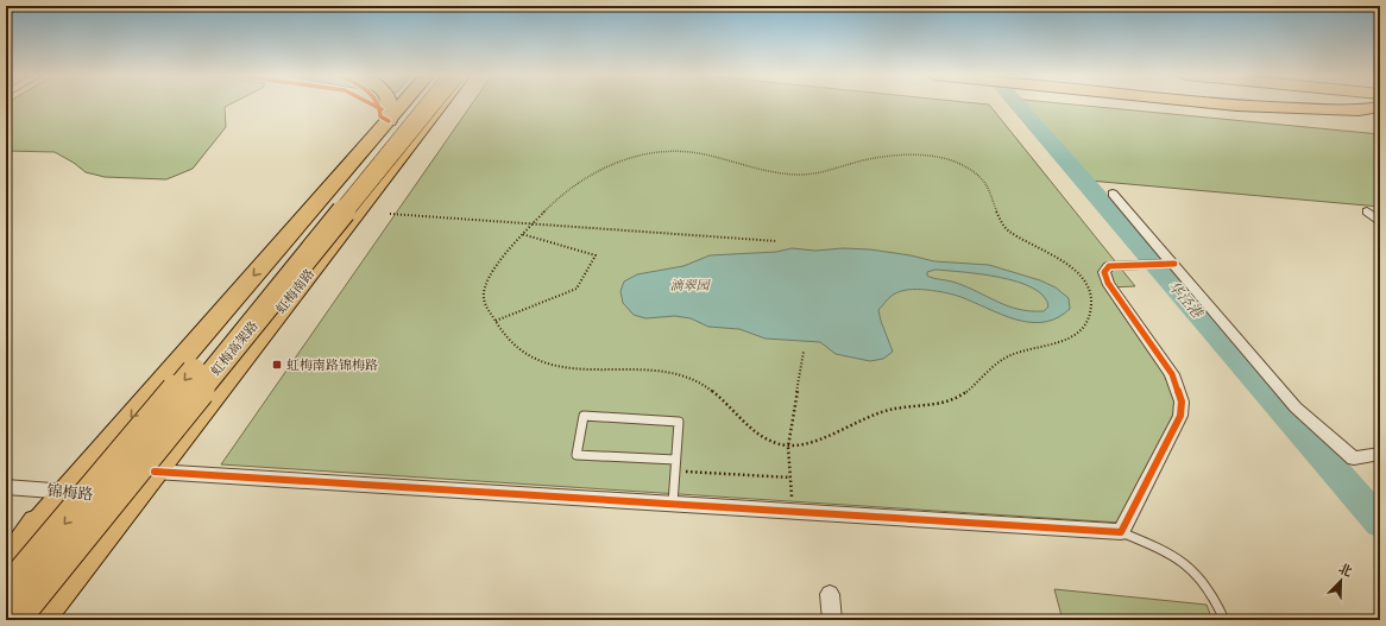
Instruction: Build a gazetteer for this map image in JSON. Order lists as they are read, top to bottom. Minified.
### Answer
{"streets":{"highway":["虹梅高架路"],"main road":["虹梅南路"],"street":["锦梅路"]},"crossings":[["虹梅南路","锦梅路"]],"water":["华泾港"],"parks":["滴翠园"],"places":{"transit":["虹梅南路锦梅路"]},"north":"top right"}
